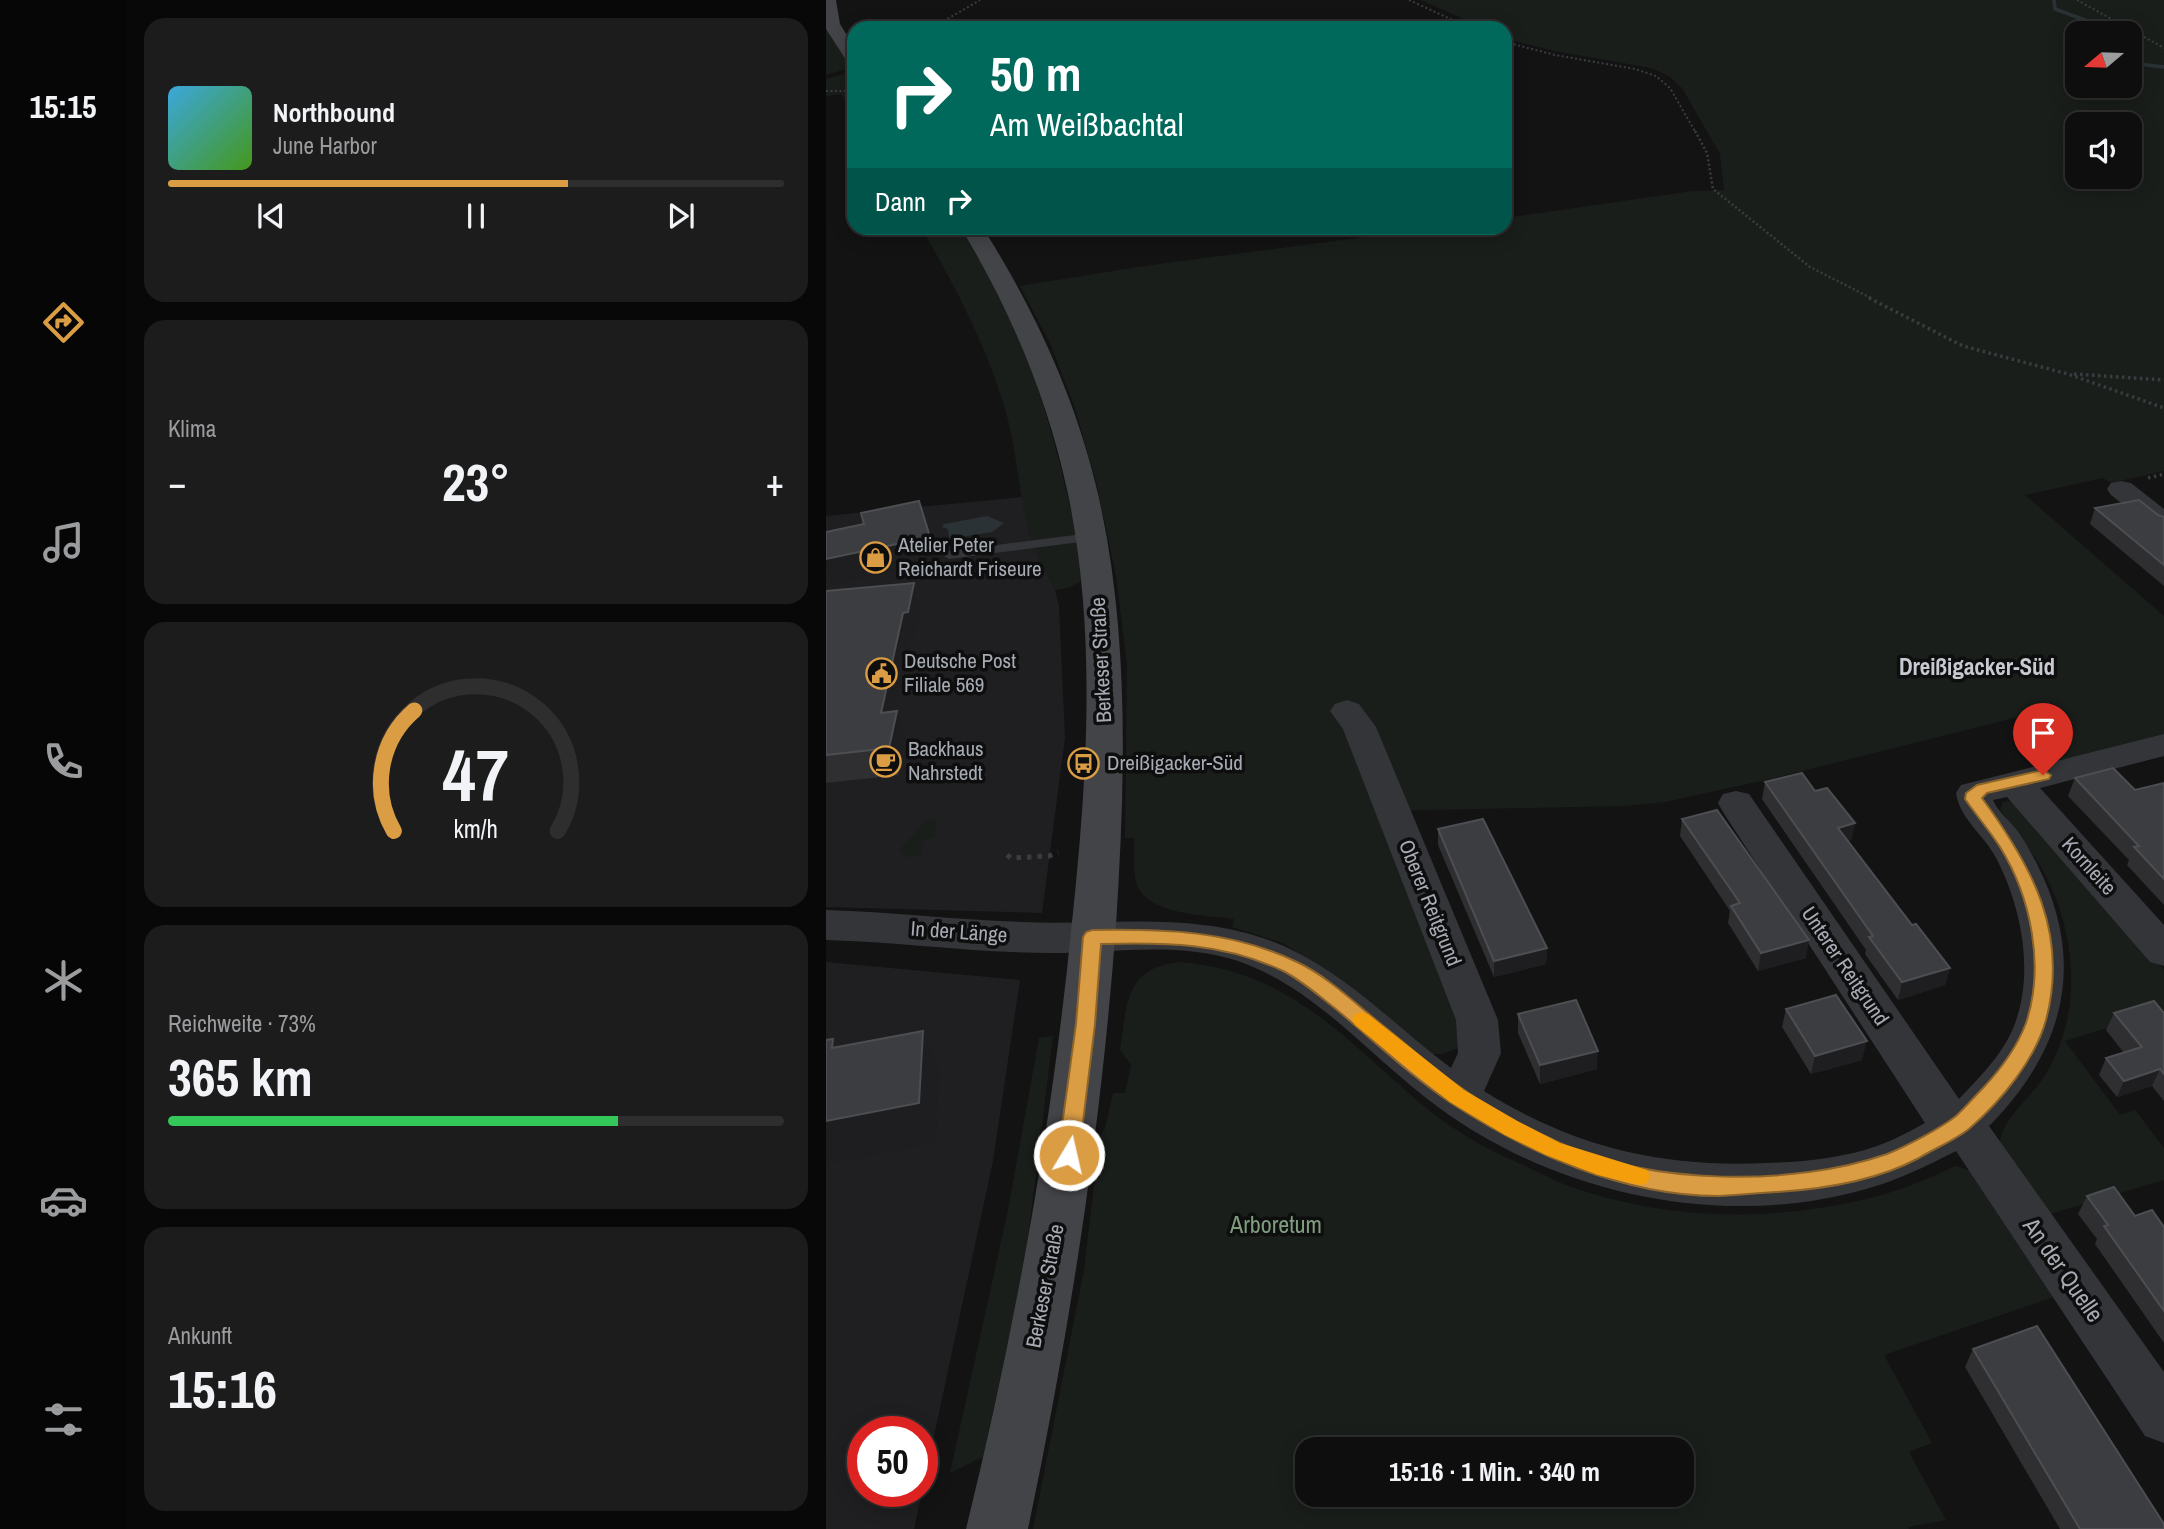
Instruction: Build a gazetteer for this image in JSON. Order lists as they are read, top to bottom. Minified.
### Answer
{"streets":{"main road":["Berkeser Straße"],"street":["Kornleite","Oberer Reitgrund","In der Länge","Unterer Reitgrund","An der Quelle"]},"crossings":[["Berkeser Straße","In der Länge"],["Kornleite","In der Länge"],["Oberer Reitgrund","In der Länge"],["In der Länge","Unterer Reitgrund"],["In der Länge","An der Quelle"],["Unterer Reitgrund","An der Quelle"]],"districts":["Dreißigacker-Süd"],"parks":["Arboretum"],"places":{"shop":["Atelier Peter Reichardt Friseure"],"public building":["Deutsche Post Filiale 569"],"cafe":["Backhaus Nahrstedt"],"bus stop":["Dreißigacker-Süd"]},"north":"left","page":{"tabs":"15:15","turn":["50 m","Am Weißbachtal"],"song":["Northbound","June Harbor"],"then":"Dann","tile":["Klima",["Reichweite · 73%","365 km"],["Ankunft","15:16"]],"heat":["−","23°","+"],"limit":"50","trip":"15:16 · 1 Min. · 340 m","gauge":["47","km/h"]}}
